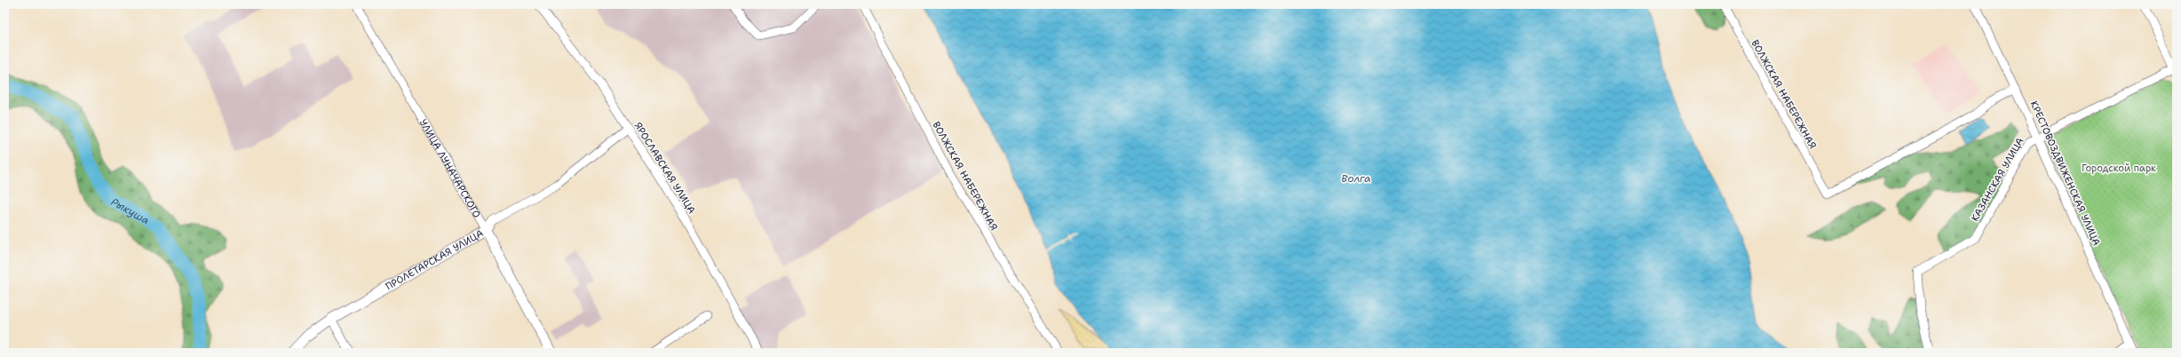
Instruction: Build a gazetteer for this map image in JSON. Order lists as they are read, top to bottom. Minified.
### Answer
{"streets":{"street":["ВОЛЖСКАЯ НАБЕРЕЖНАЯ","ЯРОСЛАВСКАЯ УЛИЦА","УЛИЦА ЛУНАЧАРСКОГО","КРЕСТОВОЗДВИЖЕНСКАЯ УЛИЦА","КАЗАНСКАЯ УЛИЦА","ПРОЛЕТАРСКАЯ УЛИЦА"]},"crossings":[["ВОЛЖСКАЯ НАБЕРЕЖНАЯ","КРЕСТОВОЗДВИЖЕНСКАЯ УЛИЦА"],["ЯРОСЛАВСКАЯ УЛИЦА","ПРОЛЕТАРСКАЯ УЛИЦА"],["УЛИЦА ЛУНАЧАРСКОГО","ПРОЛЕТАРСКАЯ УЛИЦА"],["КРЕСТОВОЗДВИЖЕНСКАЯ УЛИЦА","КАЗАНСКАЯ УЛИЦА"]],"water":["Волга","Рыкуша"],"parks":["Городской парк"]}
